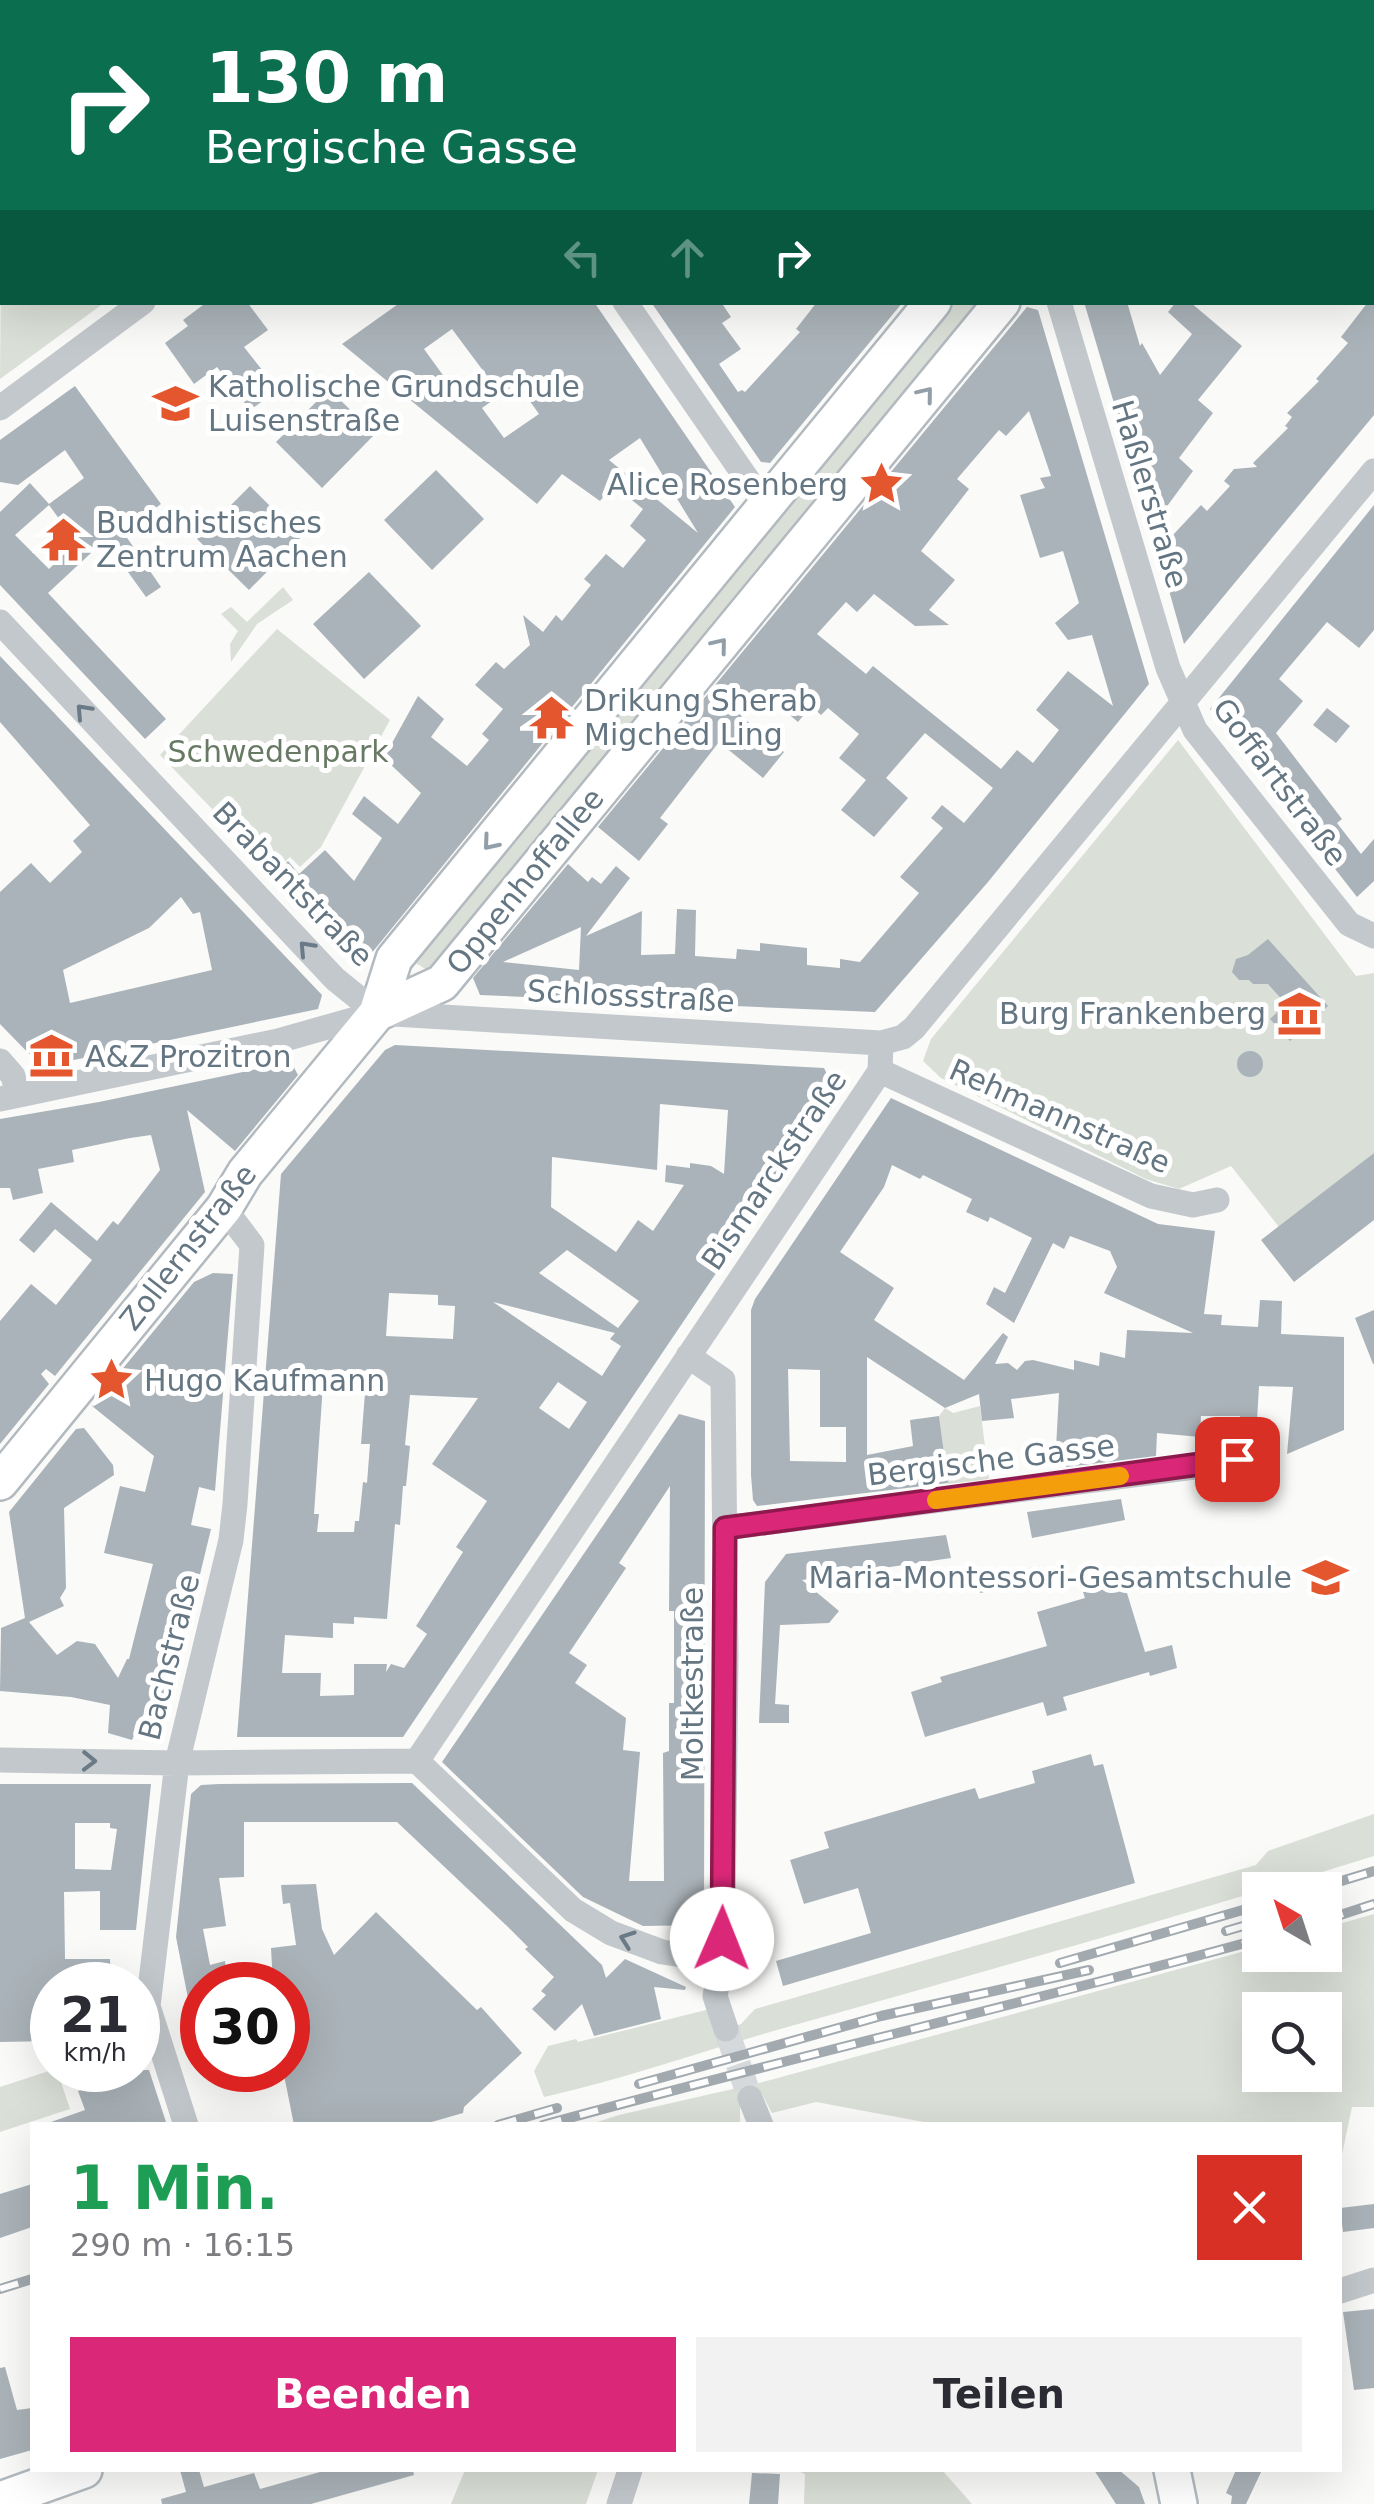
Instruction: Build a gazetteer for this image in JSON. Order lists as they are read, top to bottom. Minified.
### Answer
{"streets":{"street":["Haßlerstraße","Goffartstraße","Oppenhoffallee","Brabantstraße","Schlossstraße","Rehmannstraße","Bismarckstraße","Zollernstraße","Bergische Gasse","Bachstraße","Moltkestraße"]},"crossings":[["Haßlerstraße","Goffartstraße"],["Oppenhoffallee","Brabantstraße"],["Oppenhoffallee","Schlossstraße"],["Oppenhoffallee","Zollernstraße"],["Brabantstraße","Schlossstraße"],["Brabantstraße","Zollernstraße"],["Schlossstraße","Bismarckstraße"],["Schlossstraße","Zollernstraße"],["Rehmannstraße","Bismarckstraße"],["Bismarckstraße","Moltkestraße"],["Zollernstraße","Bachstraße"],["Bergische Gasse","Moltkestraße"]],"one_way":["Brabantstraße"],"parks":["Schwedenpark"],"places":{"school or university":["Katholische Grundschule Luisenstraße","Maria-Montessori-Gesamtschule"],"place":["Alice Rosenberg","Hugo Kaufmann"],"temple":["Buddhistisches Zentrum Aachen","Drikung Sherab Migched Ling"],"museum":["Burg Frankenberg","A&Z Prozitron"]},"north":"top left","page":{"turn":["130 m","Bergische Gasse"],"speed":"21 km/h","limit":"30","heading":["1 Min.","290 m · 16:15"],"buttons":["Beenden","Teilen"]}}
